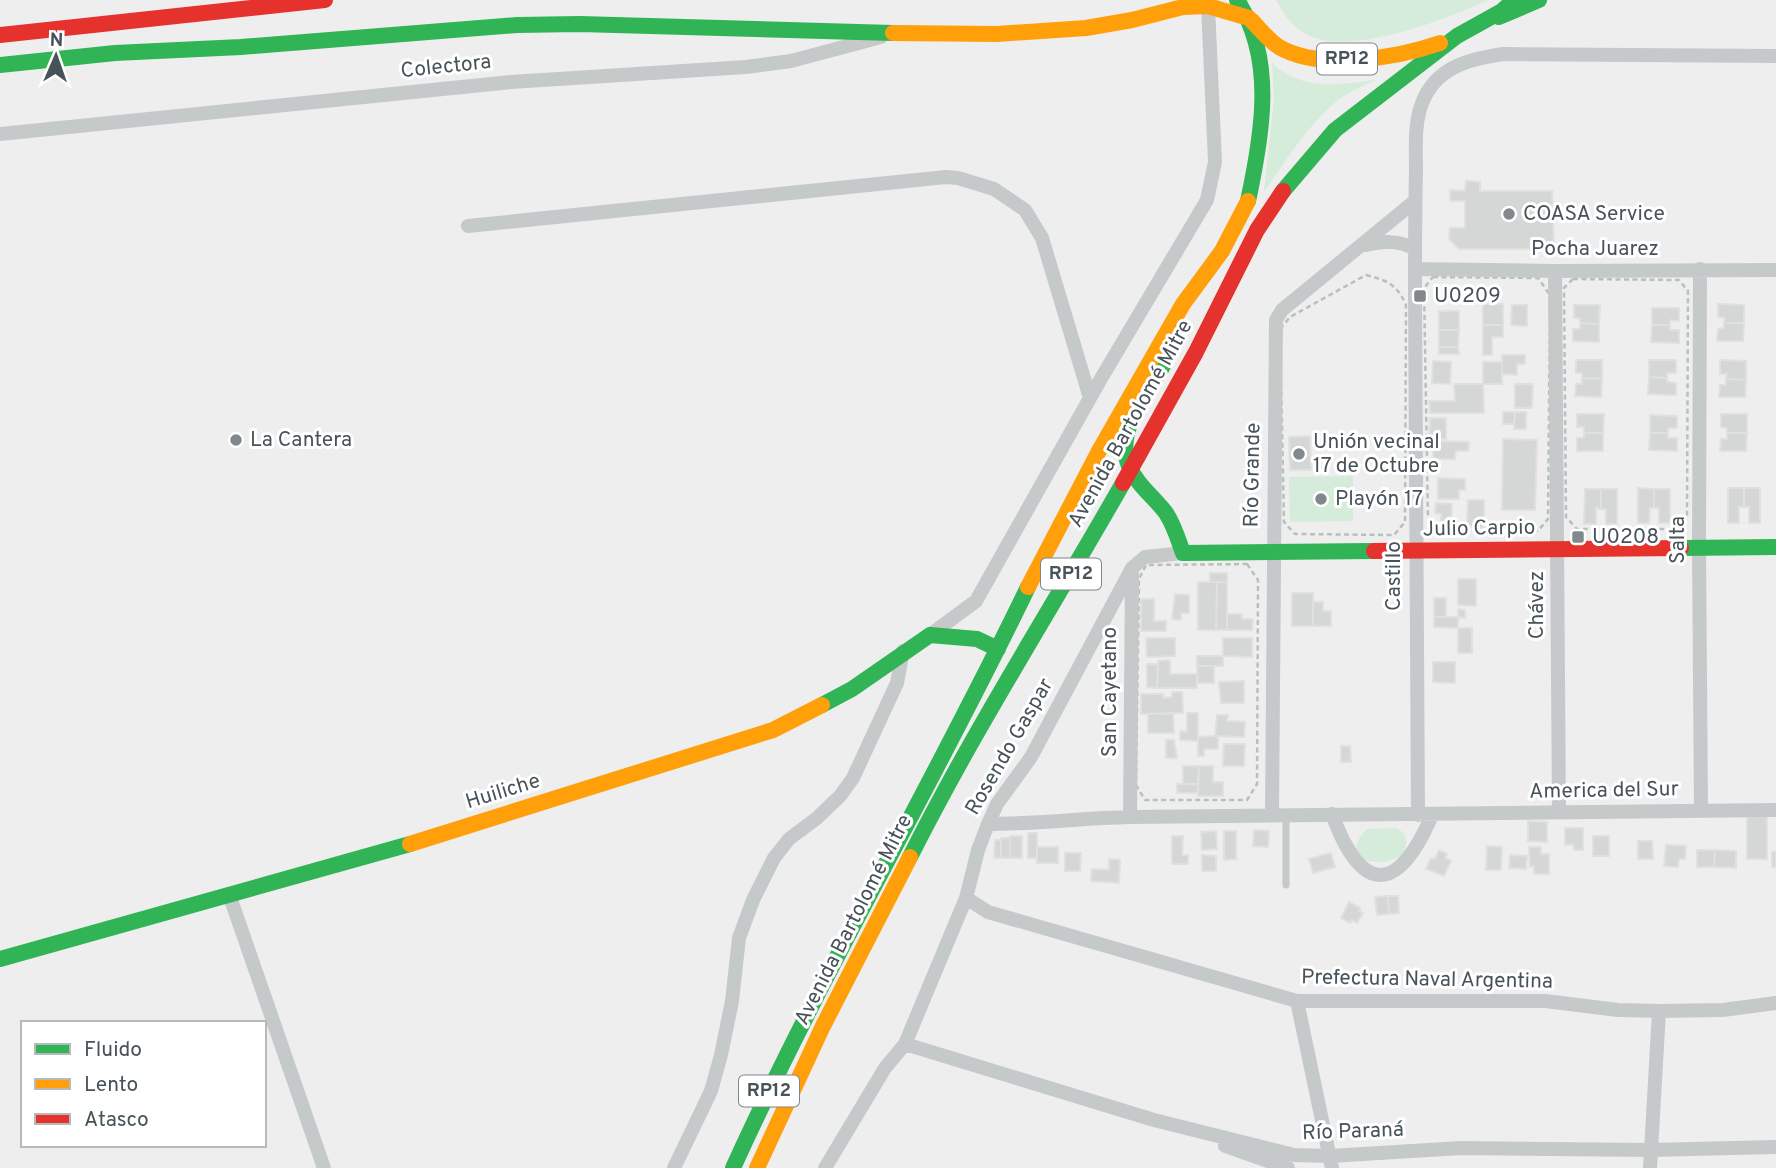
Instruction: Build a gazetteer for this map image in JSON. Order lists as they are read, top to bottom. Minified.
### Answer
{"streets":{"street":["RP12","Colectora","Pocha Juarez","Avenida Bartolomé Mitre","Río Grande","Julio Carpio","Salta","Castillo","Chávez","San Cayetano","Rosendo Gaspar","America del Sur","Huiliche","Prefectura Naval Argentina","Río Paraná"]},"crossings":[["RP12","Avenida Bartolomé Mitre"],["Pocha Juarez","Salta"],["Pocha Juarez","Castillo"],["Pocha Juarez","Chávez"],["Río Grande","Julio Carpio"],["Río Grande","Castillo"],["Río Grande","America del Sur"],["Julio Carpio","Salta"],["Julio Carpio","Castillo"],["Julio Carpio","Chávez"],["Salta","America del Sur"],["Castillo","America del Sur"],["Chávez","America del Sur"],["San Cayetano","Rosendo Gaspar"],["San Cayetano","America del Sur"],["Rosendo Gaspar","America del Sur"],["Rosendo Gaspar","Prefectura Naval Argentina"],["Rosendo Gaspar","Río Paraná"]],"places":{"other":["COASA Service","La Cantera","Unión vecinal 17 de Octubre","Playón 17"],"transit":["U0209","U0208"]},"legend":["Fluido","Lento","Atasco"],"north":"top"}
